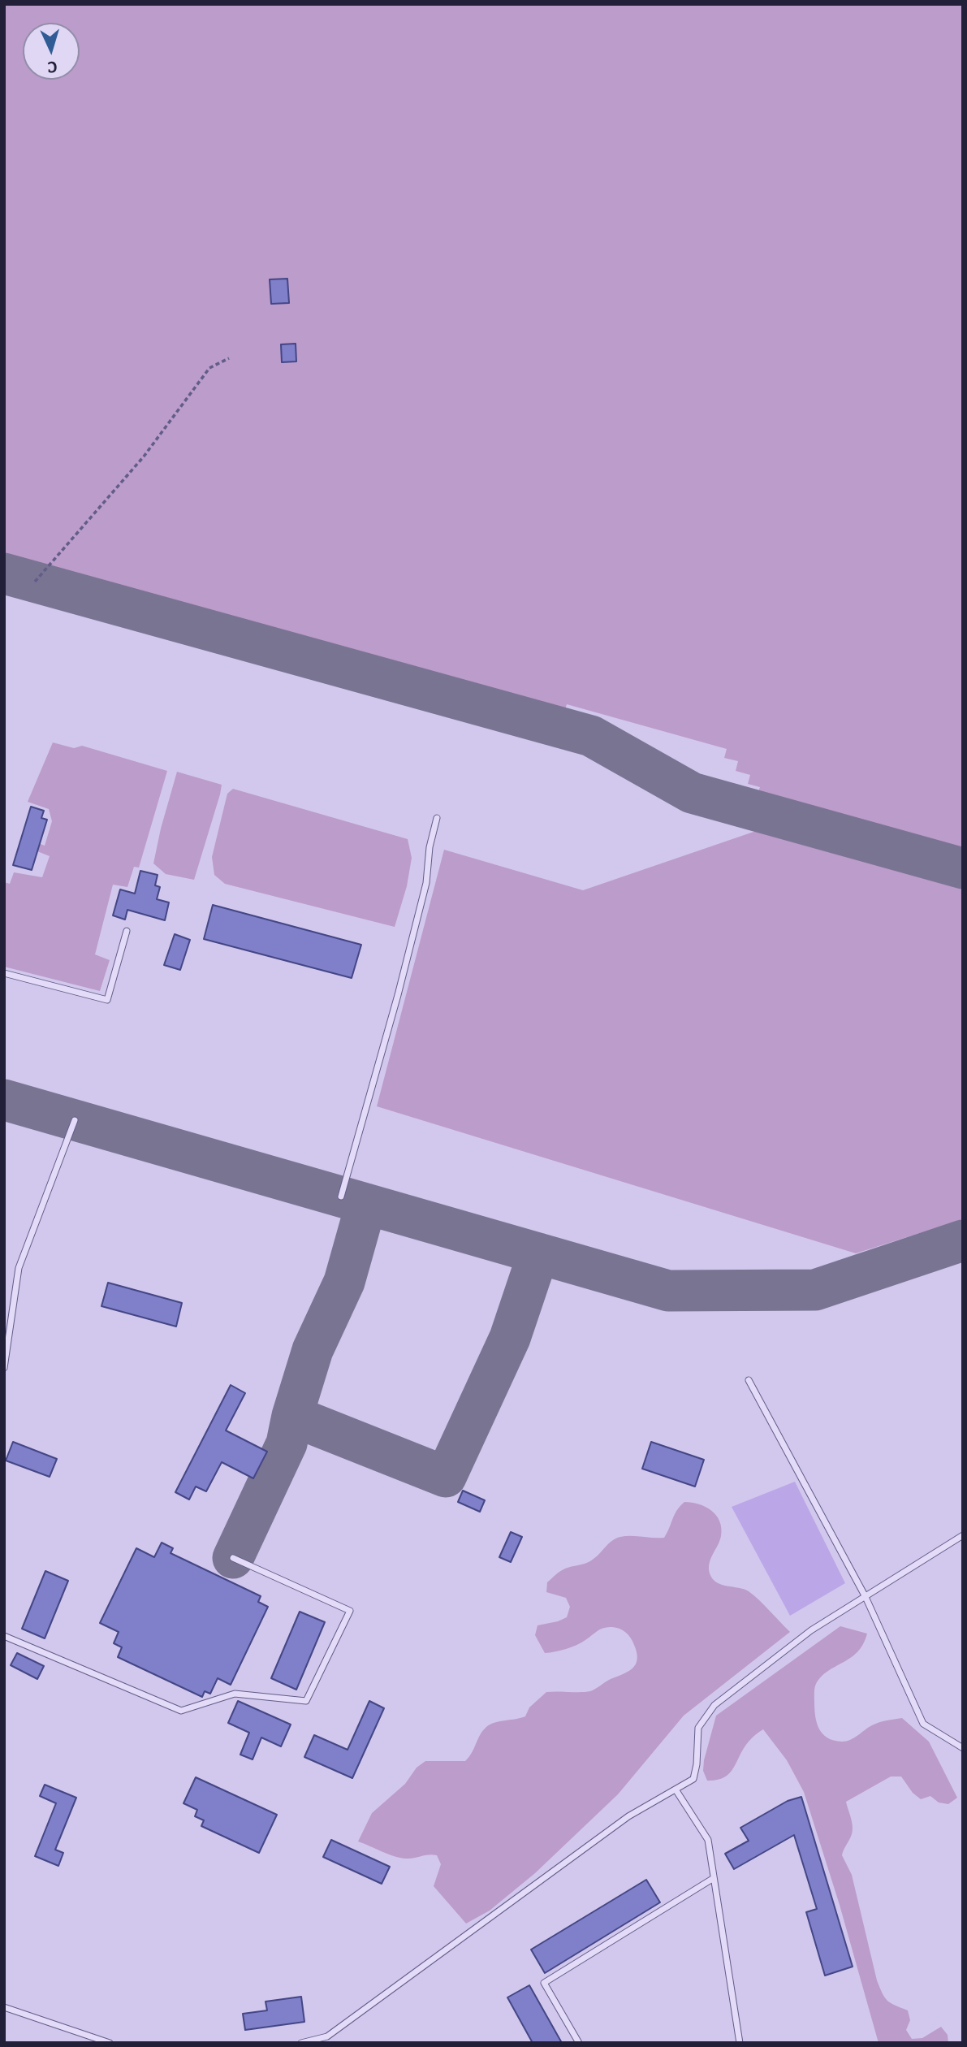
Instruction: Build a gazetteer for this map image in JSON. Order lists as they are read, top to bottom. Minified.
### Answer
{"north":"bottom"}
